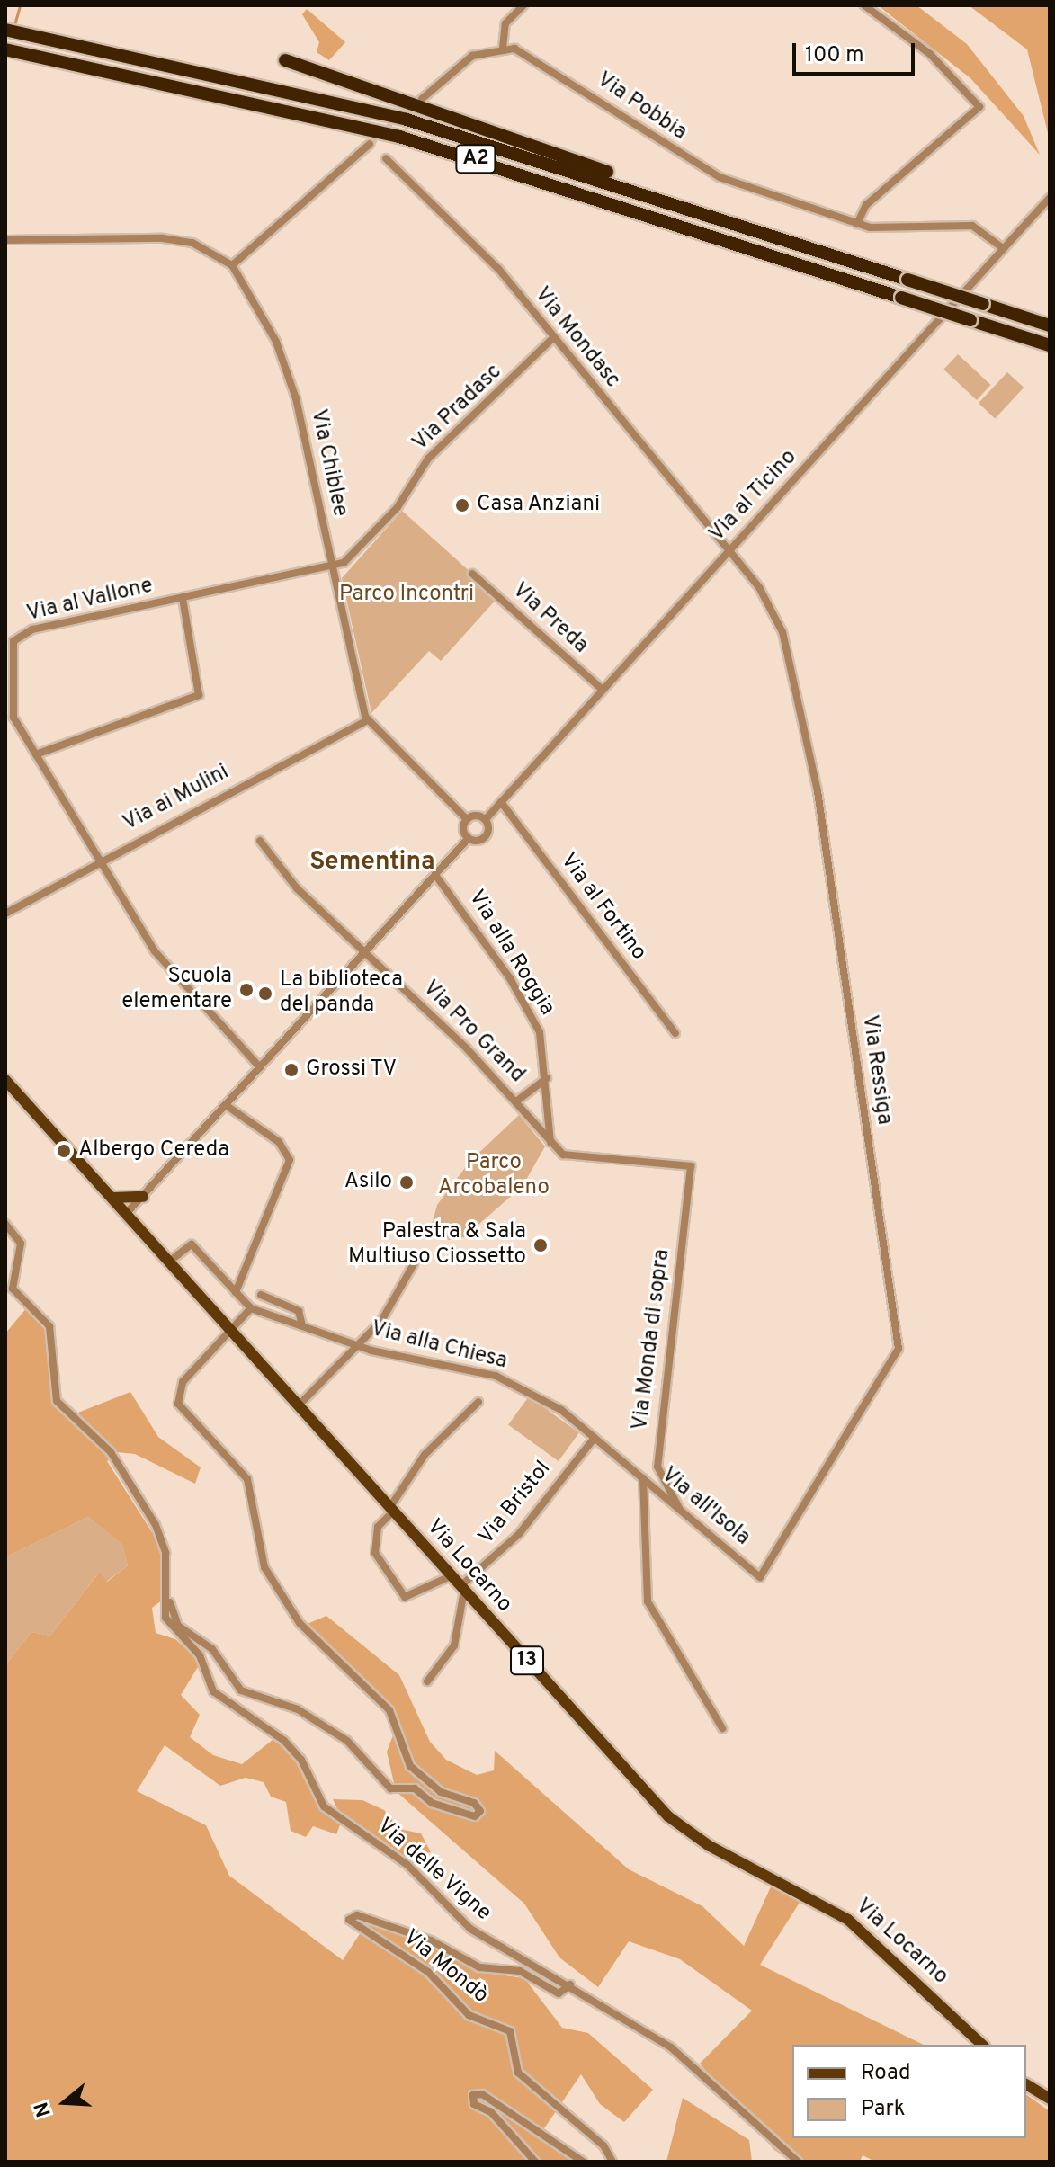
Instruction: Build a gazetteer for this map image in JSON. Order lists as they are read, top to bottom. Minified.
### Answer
{"streets":{"highway":["A2"],"main road":["Via Locarno","13"],"street":["Via Pobbia","Via Mondasc","Via Pradasc","Via Chiblee","Via al Ticino","Via al Vallone","Via Preda","Via ai Mulini","Via al Fortino","Via alla Roggia","Via Pro Grand","Via Ressiga","Via Monda di sopra","Via alla Chiesa","Via Bristol","Via all'Isola","Via delle Vigne","Via Mondò"]},"crossings":[["Via Pobbia","Via al Ticino"],["Via Mondasc","Via Pradasc"],["Via Mondasc","Via al Ticino"],["Via Mondasc","Via Ressiga"],["Via Pradasc","Via Chiblee"],["Via Pradasc","Via al Vallone"],["Via Chiblee","Via al Vallone"],["Via Chiblee","Via ai Mulini"],["Via al Ticino","Via Preda"],["Via al Ticino","Via al Fortino"],["Via al Ticino","Via Ressiga"],["Via al Vallone","Via ai Mulini"],["Via alla Roggia","Via Pro Grand"],["Via alla Roggia","Via Monda di sopra"],["Via Pro Grand","Via Monda di sopra"],["Via Ressiga","Via all'Isola"],["Via Monda di sopra","Via all'Isola"],["Via alla Chiesa","Via Bristol"],["Via alla Chiesa","Via all'Isola"],["Via Bristol","Via all'Isola"],["Via Bristol","Via Locarno"],["Via delle Vigne","Via Mondò"]],"districts":["Sementina"],"parks":["Parco Incontri","Parco Arcobaleno"],"places":["Casa Anziani","Scuola elementare","La biblioteca del panda","Grossi TV","Albergo Cereda","Asilo","Palestra & Sala Multiuso Ciossetto"],"legend":["Road","Park"],"scale_bar":"100 m","north":"left"}
